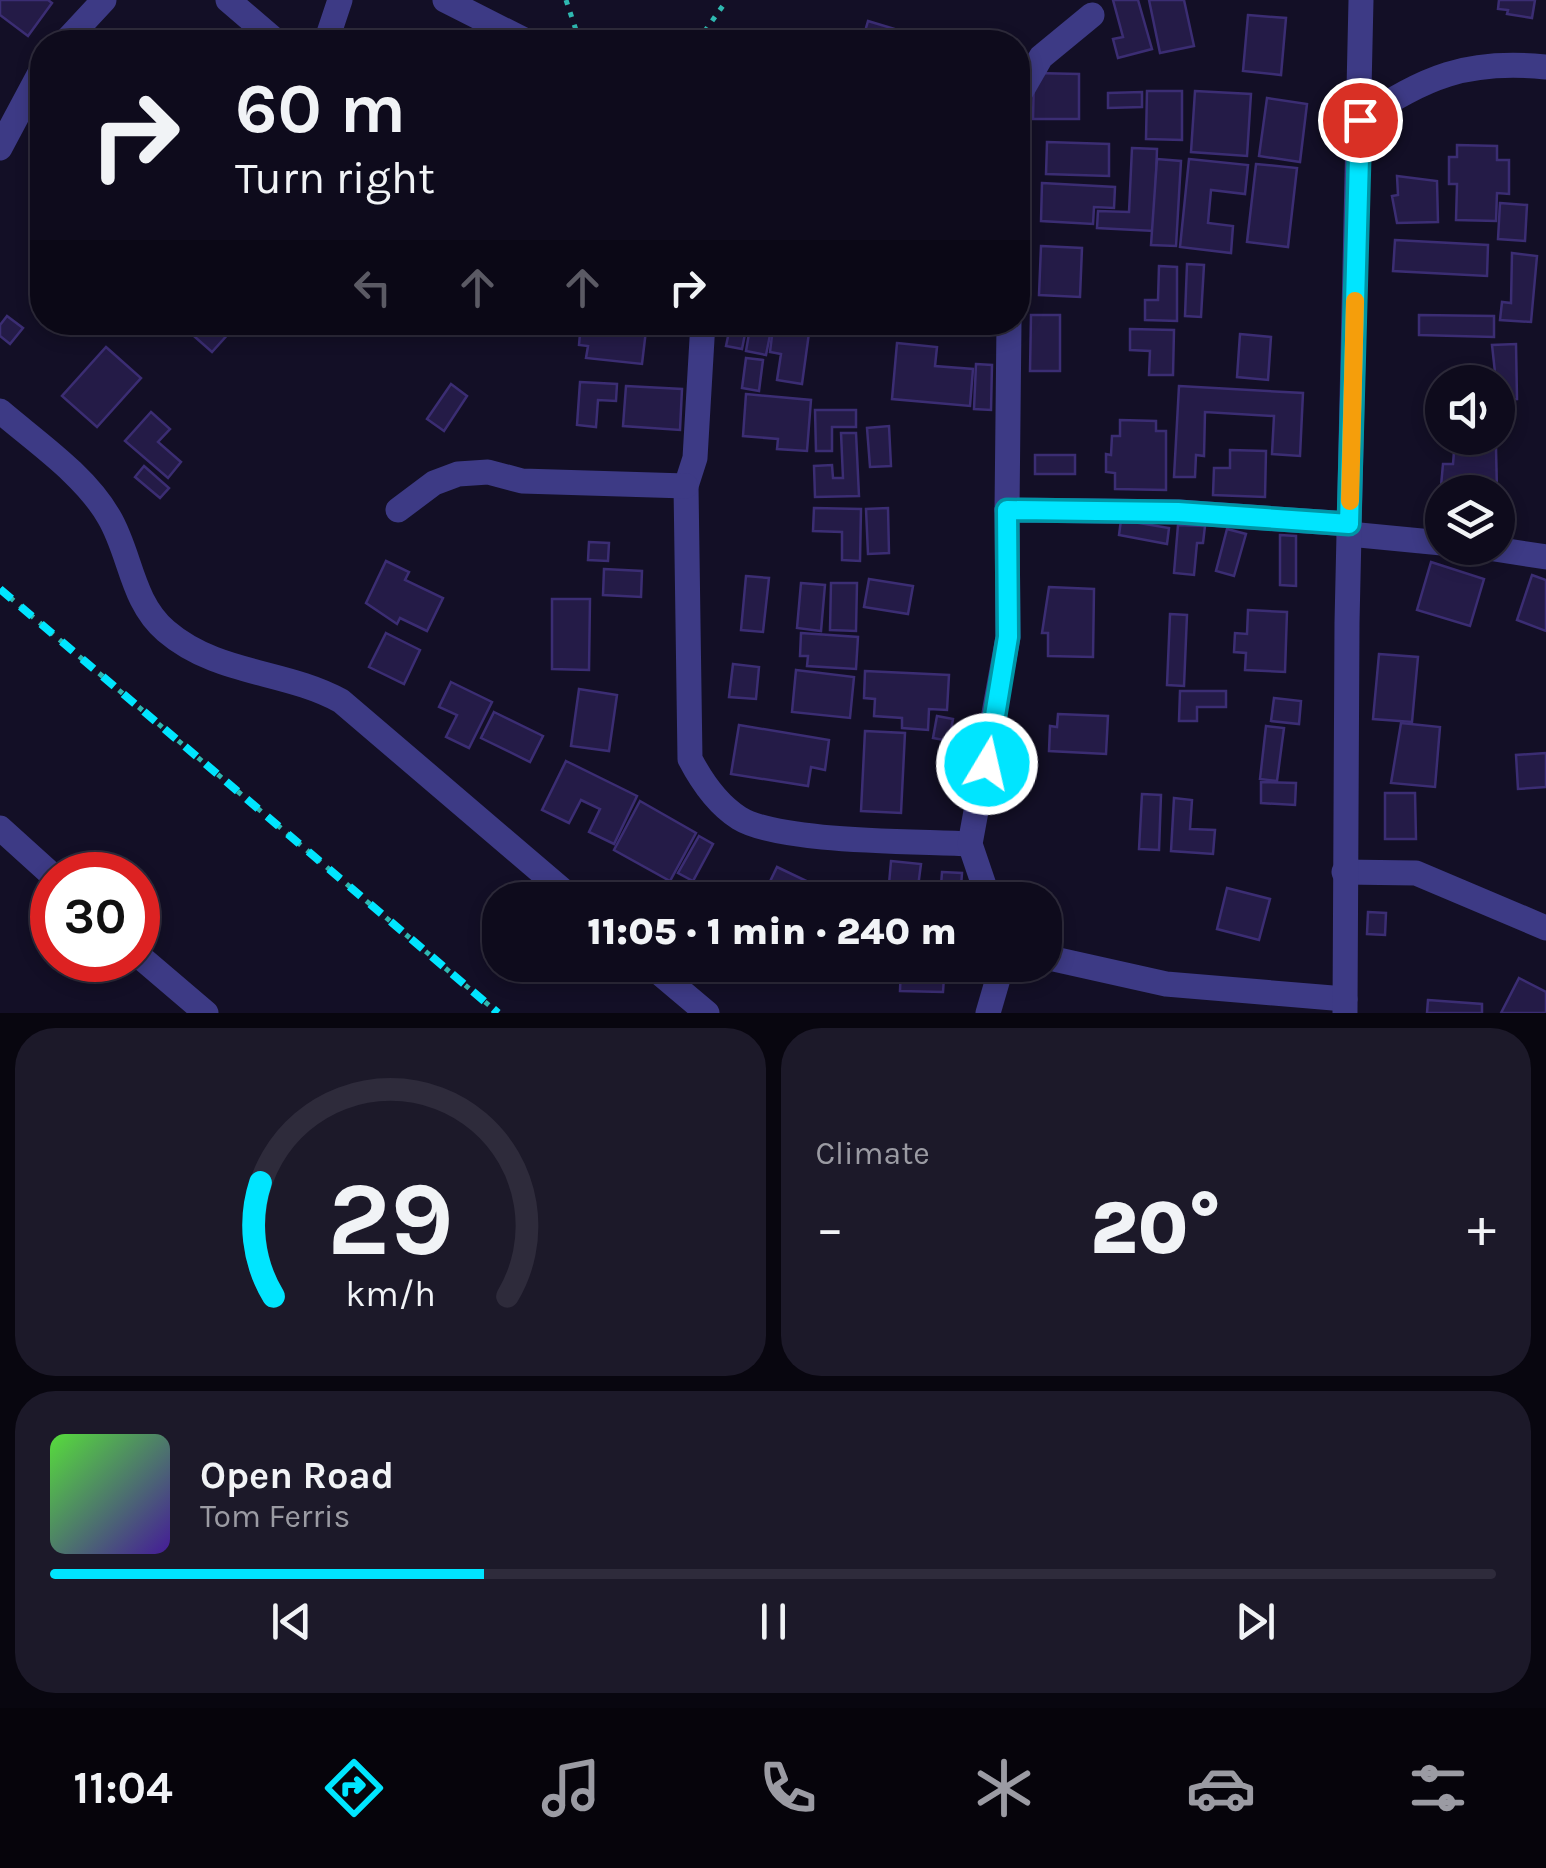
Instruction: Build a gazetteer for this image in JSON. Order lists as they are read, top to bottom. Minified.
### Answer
{"page":{"turn":["60 m","Turn right"],"limit":"30","trip":"11:05 · 1 min · 240 m","tile":"Climate","heat":["−","20°","+"],"song":["Open Road","Tom Ferris"],"tabs":"11:04","gauge":["29","km/h"]}}
